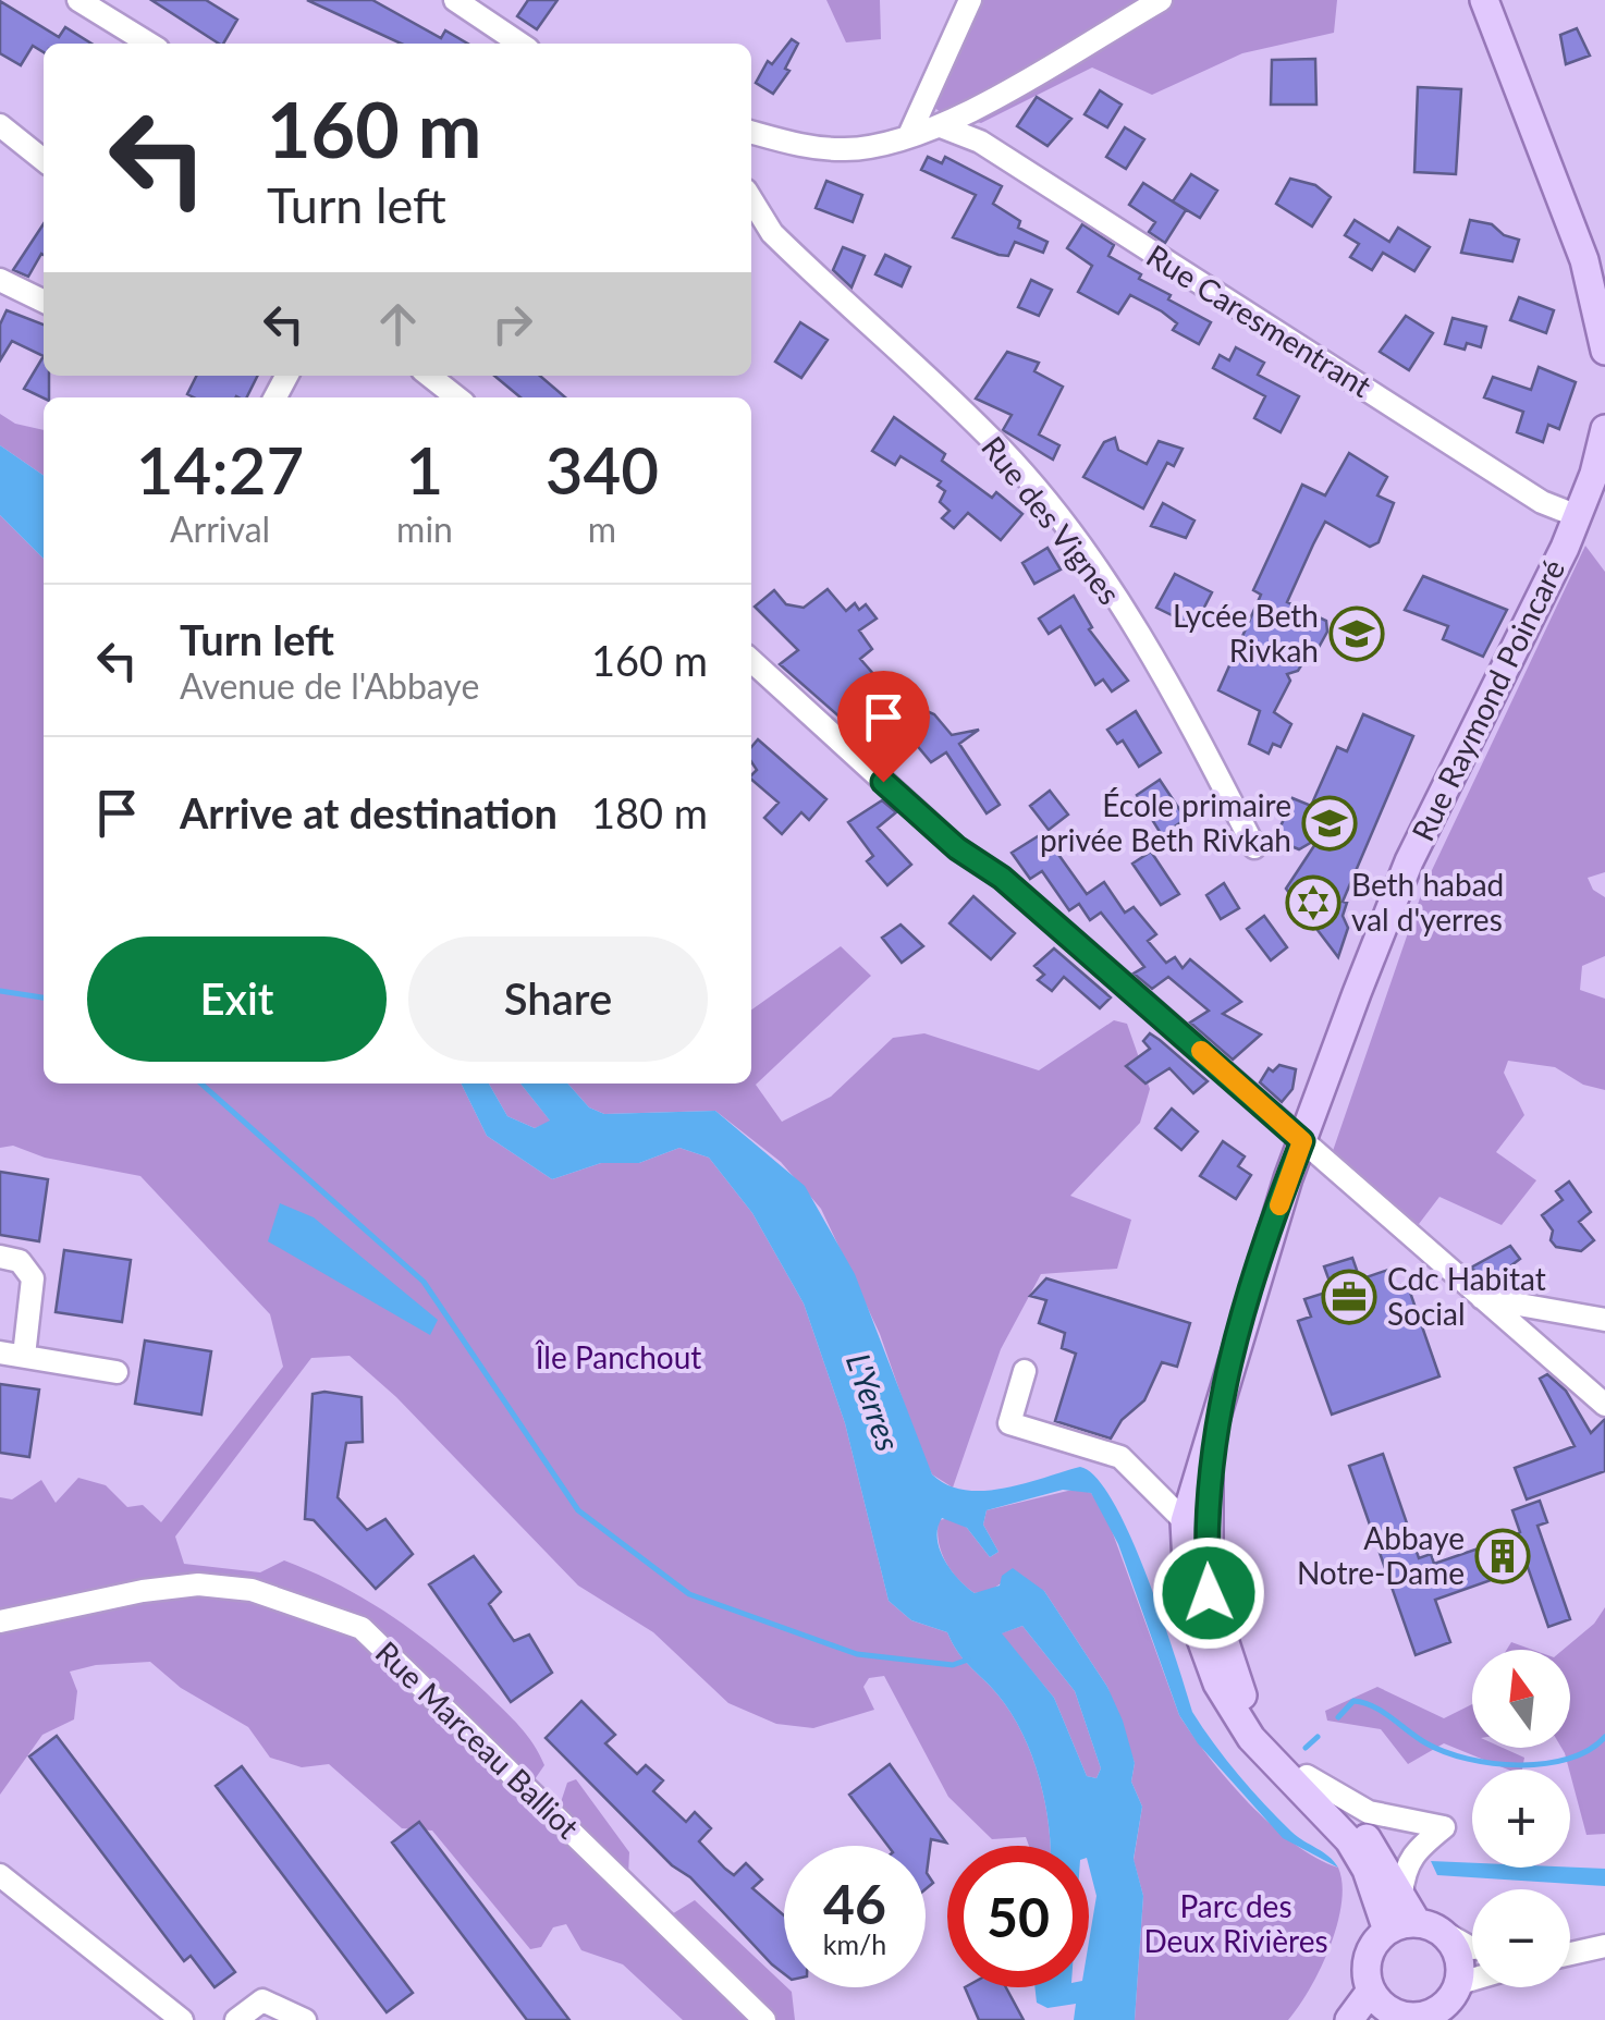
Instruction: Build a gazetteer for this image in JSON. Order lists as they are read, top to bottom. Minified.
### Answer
{"streets":{"main road":["Rue Raymond Poincaré"],"street":["Rue Caresmentrant","Rue des Vignes","Rue Marceau Balliot"]},"crossings":[["Rue Caresmentrant","Rue Raymond Poincaré"]],"water":["L'Yerres"],"parks":["Île Panchout","Parc des Deux Rivières"],"places":{"school or university":["Lycée Beth Rivkah","École primaire privée Beth Rivkah"],"synagogue":["Beth habad val d'yerres"],"office":["Cdc Habitat Social"],"building":["Abbaye Notre-Dame"]},"north":"top","page":{"turn":["160 m","Turn left"],"eta":["14:27","Arrival","1","min","340","m"],"list":[{"name":"Turn left","note":"Avenue de l'Abbaye","value":"160 m"},{"name":"Arrive at destination","value":"180 m"}],"buttons":["Exit","Share"],"map_buttons":["+","−"],"speed":"46 km/h","limit":"50"}}
